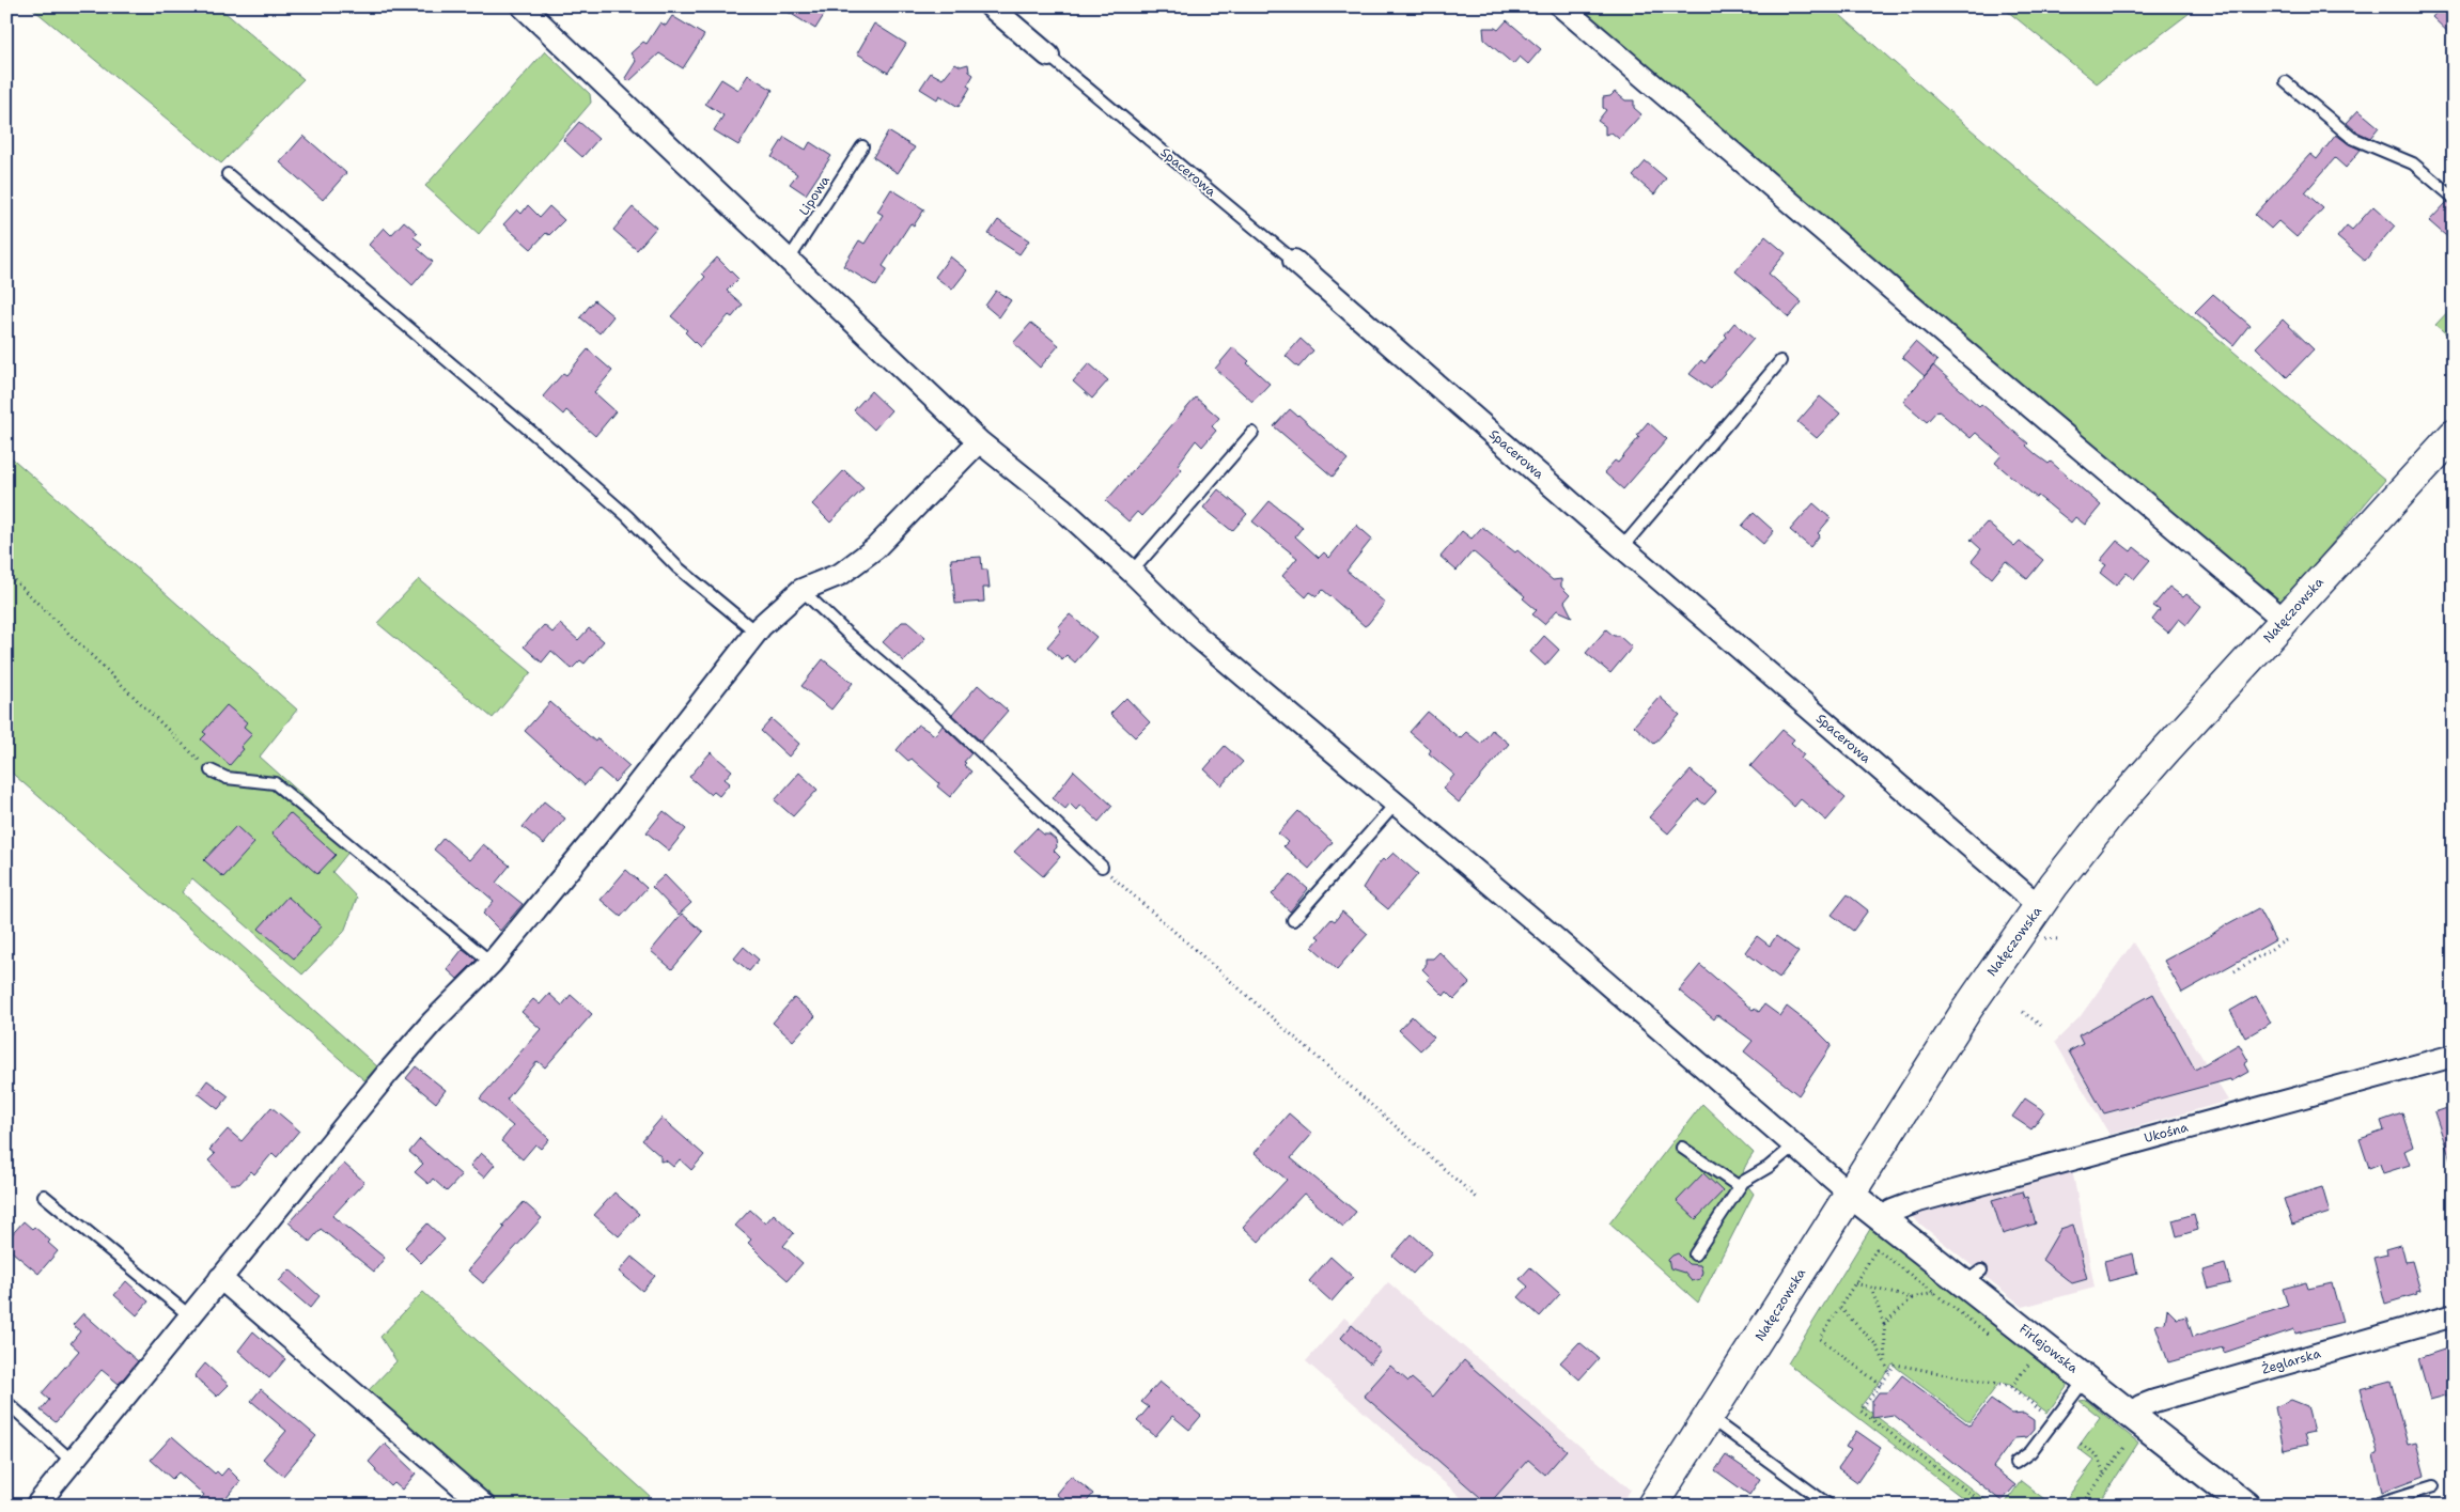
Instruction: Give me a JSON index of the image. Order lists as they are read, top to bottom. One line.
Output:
{"streets":{"main road":["Nałęczowska"],"street":["Spacerowa","Ukośna","Firlejowska","Żeglarska"],"lane":["Lipowa"]},"crossings":[["Spacerowa","Nałęczowska"],["Nałęczowska","Firlejowska"],["Ukośna","Firlejowska"],["Firlejowska","Żeglarska"]]}
